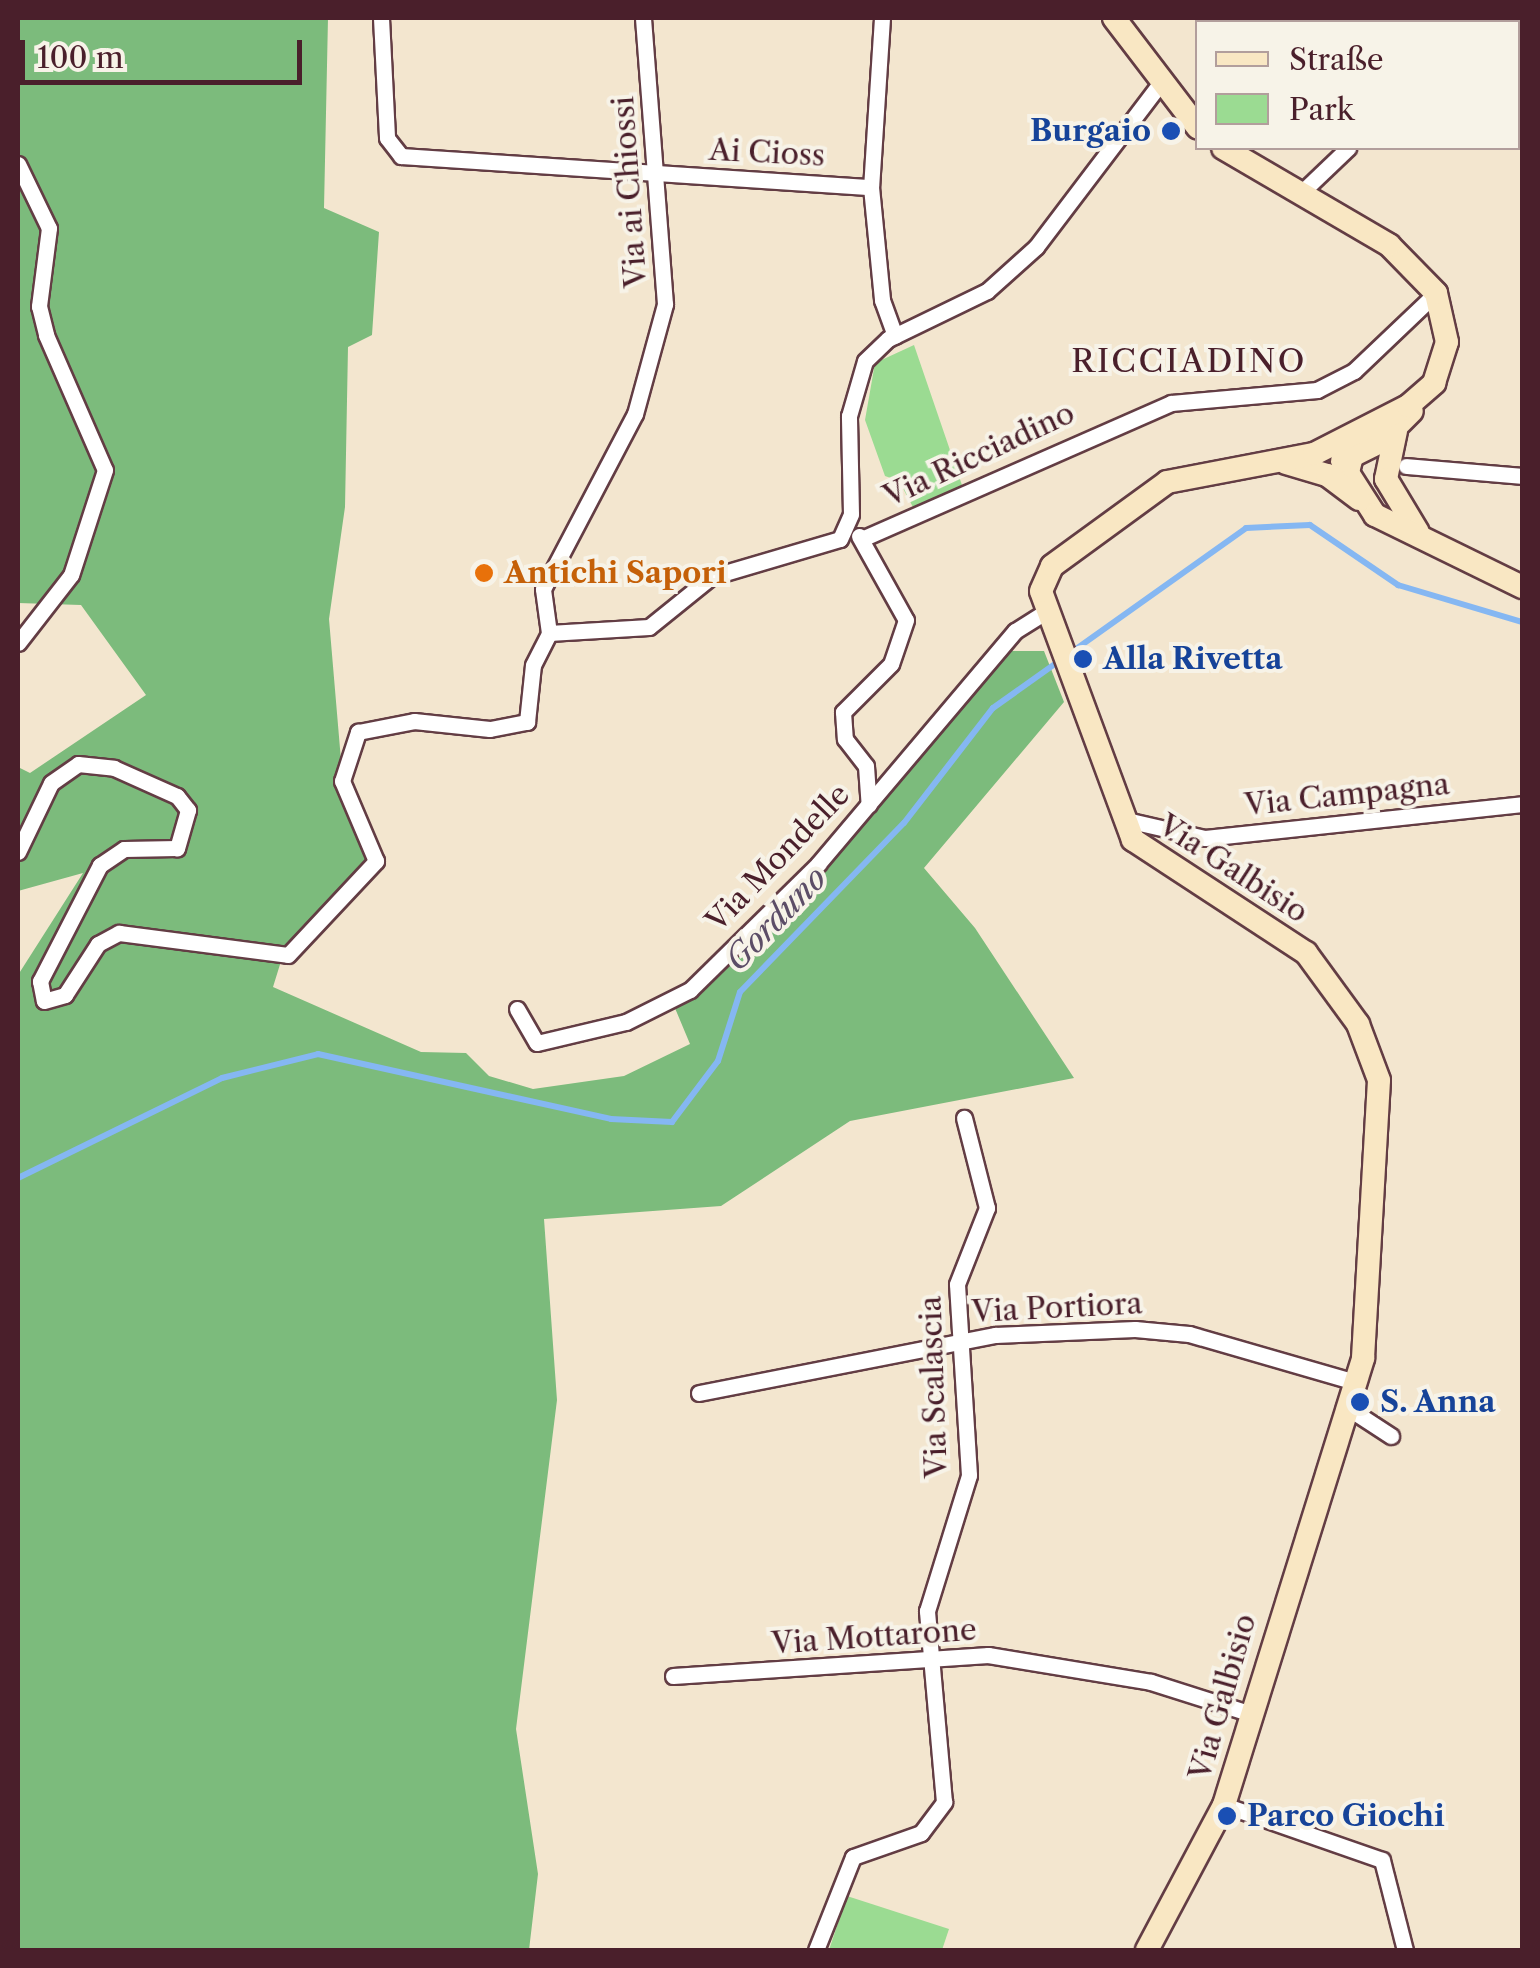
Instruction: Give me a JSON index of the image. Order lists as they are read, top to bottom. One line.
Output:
{"streets":{"street":["Ai Cioss","Via ai Chiossi","Via Ricciadino","Via Campagna","Via Mondelle","Via Galbisio","Via Portiora","Via Scalascia","Via Mottarone"]},"crossings":[["Ai Cioss","Via ai Chiossi"],["Via Campagna","Via Galbisio"],["Via Mondelle","Via Galbisio"],["Via Galbisio","Via Portiora"],["Via Galbisio","Via Mottarone"],["Via Portiora","Via Scalascia"],["Via Scalascia","Via Mottarone"]],"districts":["RICCIADINO"],"water":["Gorduno"],"places":["Burgaio","Antichi Sapori","Alla Rivetta","S. Anna","Parco Giochi"],"legend":["Straße","Park"],"scale_bar":"100 m"}
